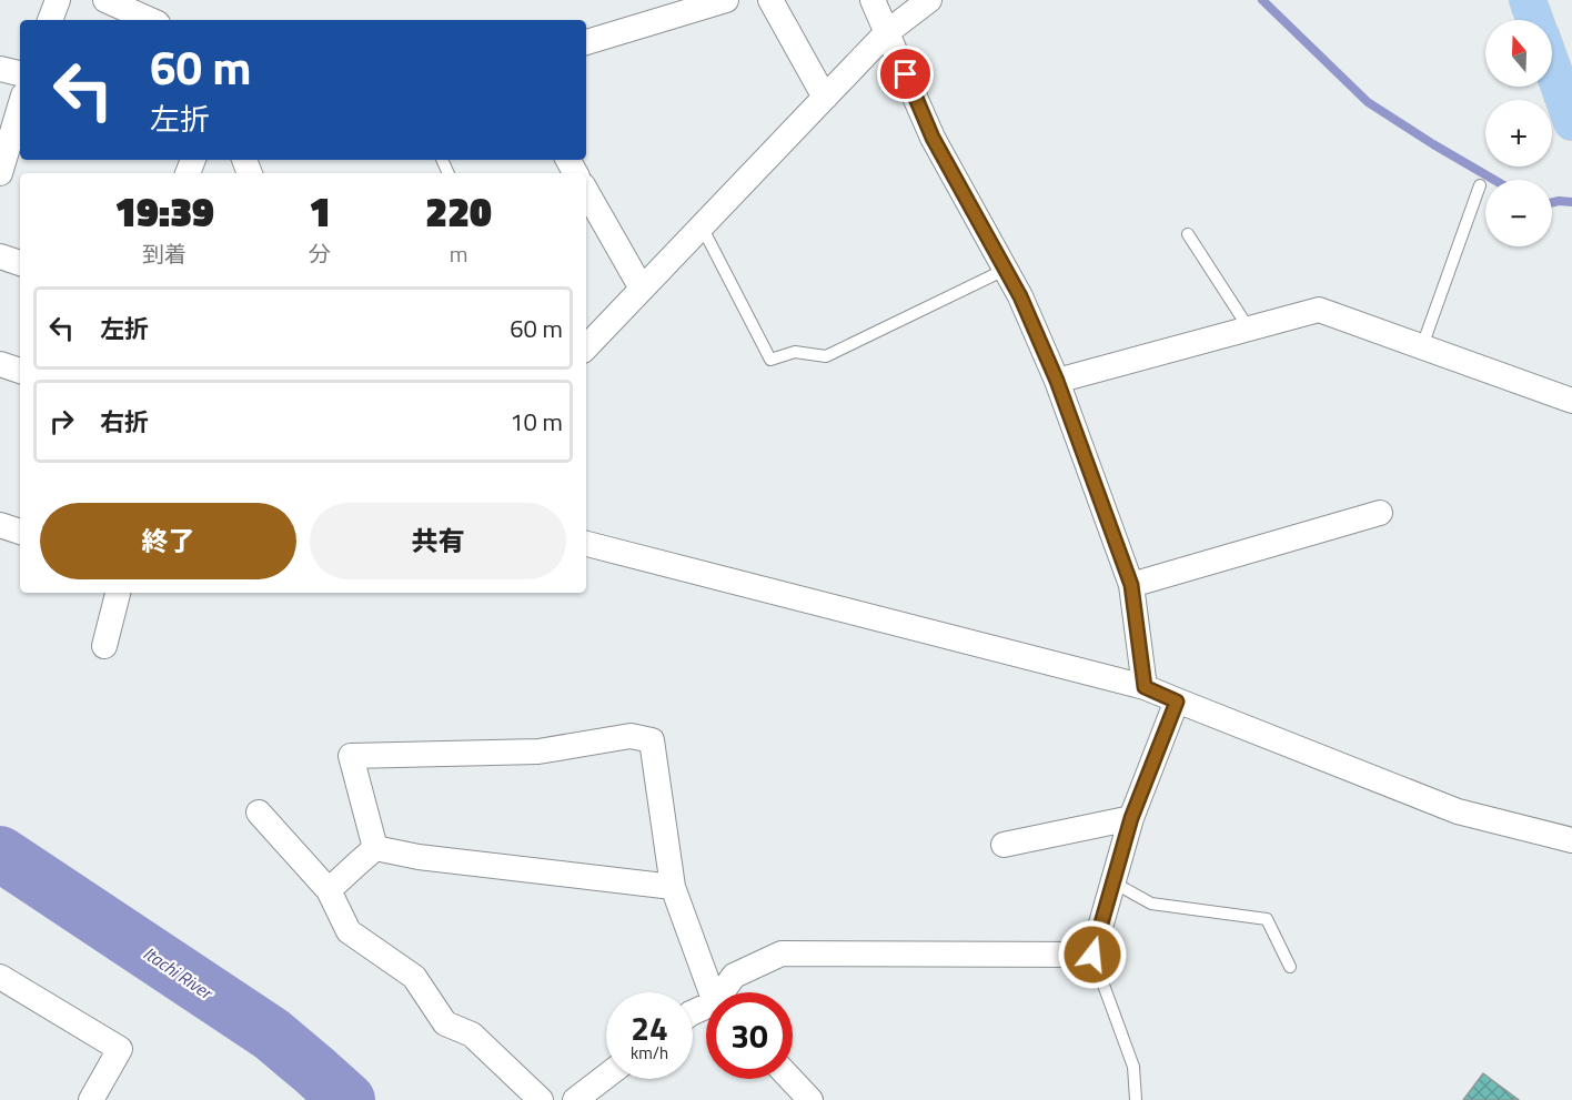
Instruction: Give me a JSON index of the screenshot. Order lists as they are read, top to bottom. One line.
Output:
{"water":["Itachi River"],"north":"top","page":{"map_buttons":["+","−"],"turn":["60 m","左折"],"eta":["19:39","到着","1","分","220","m"],"list":[{"name":"左折","value":"60 m"},{"name":"右折","value":"10 m"}],"buttons":["終了","共有"],"speed":"24 km/h","limit":"30"}}
